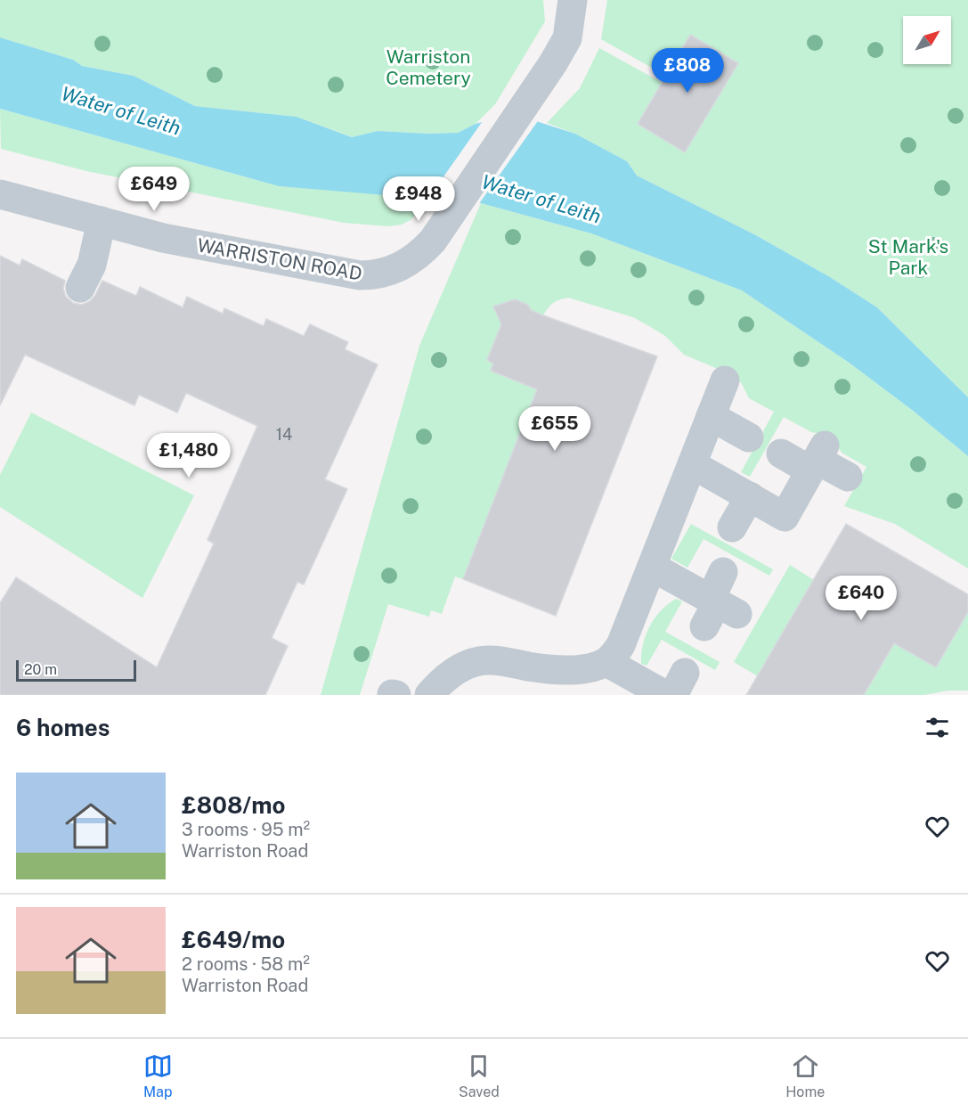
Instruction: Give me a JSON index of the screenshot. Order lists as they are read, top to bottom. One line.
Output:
{"streets":{"street":["WARRISTON ROAD"]},"water":["Water of Leith"],"parks":["Warriston Cemetery","St Mark's Park"],"house_numbers":["14"],"scale_bar":"20 m","north":"top right","page":{"price":["£808","£649","£948","£655","£1,480","£640"],"scale":"20 m","heading":"6 homes","list":[{"name":"£808/mo","note":"3 rooms · 95 m² · Warriston Road"},{"name":"£649/mo","note":"2 rooms · 58 m² · Warriston Road"}],"tabs":["Map","Saved","Home"]}}
